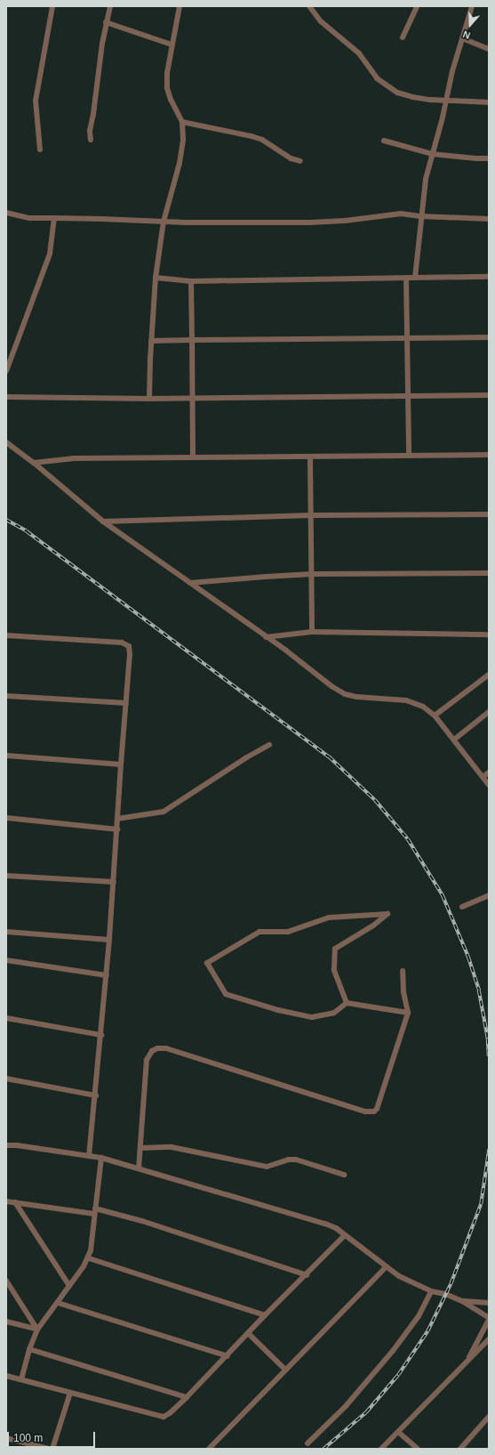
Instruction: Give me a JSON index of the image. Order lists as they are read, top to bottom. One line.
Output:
{"scale_bar":"100 m","north":"bottom"}
